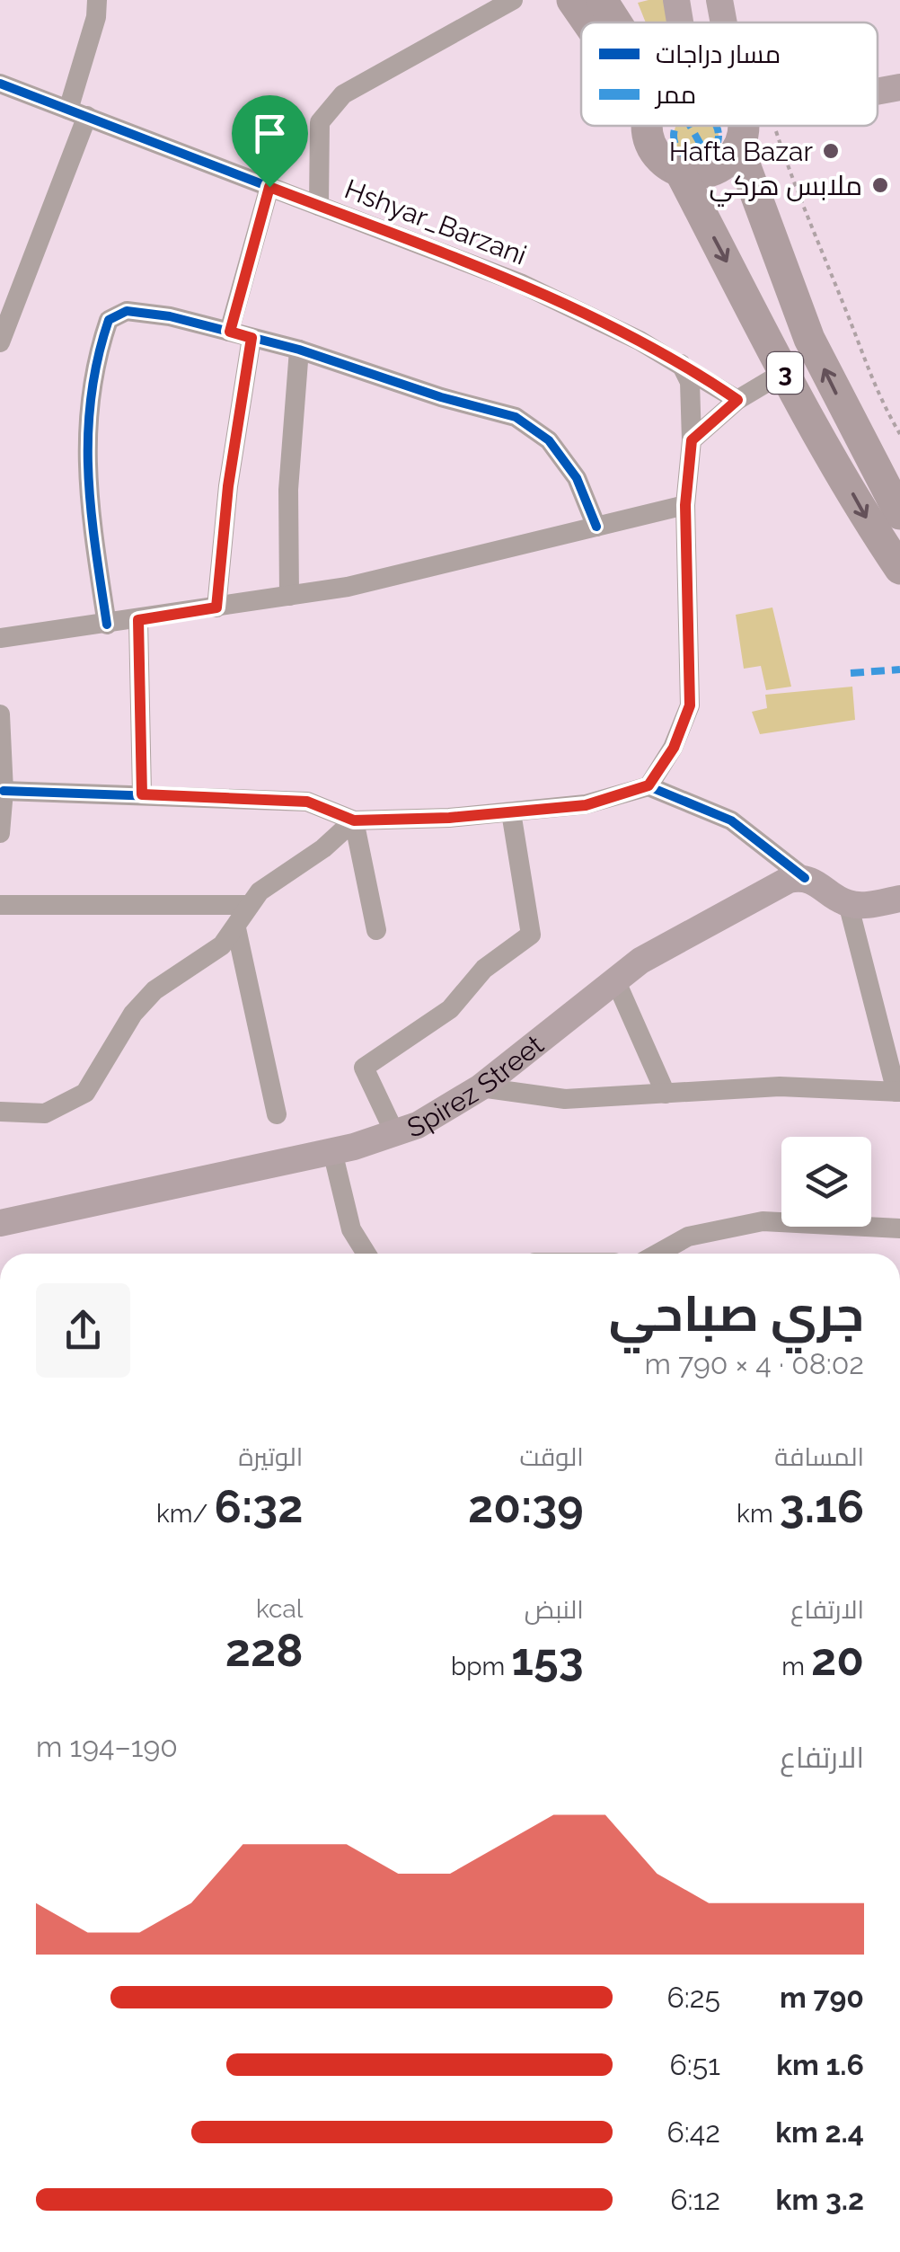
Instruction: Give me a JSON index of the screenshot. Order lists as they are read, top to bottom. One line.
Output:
{"streets":{"highway":["3"],"main road":["Spirez Street"],"street":["Hshyar_Barzani"]},"places":["Hafta Bazar","ملابس هركي"],"legend":["مسار دراجات","ممر"],"page":{"heading":["جري صباحي","08:02 · 4 × 790 m"],"stats":[["المسافة","3.16 km"],["الوقت","20:39"],["الوتيرة","6:32 /km"],["الارتفاع","20 m"],["النبض","153 bpm"],["kcal","228"]],"chart":["الارتفاع","190–194 m"],"list":[{"name":"790 m","note":"6:25"},{"name":"1.6 km","note":"6:51"},{"name":"2.4 km","note":"6:42"},{"name":"3.2 km","note":"6:12"}]}}
